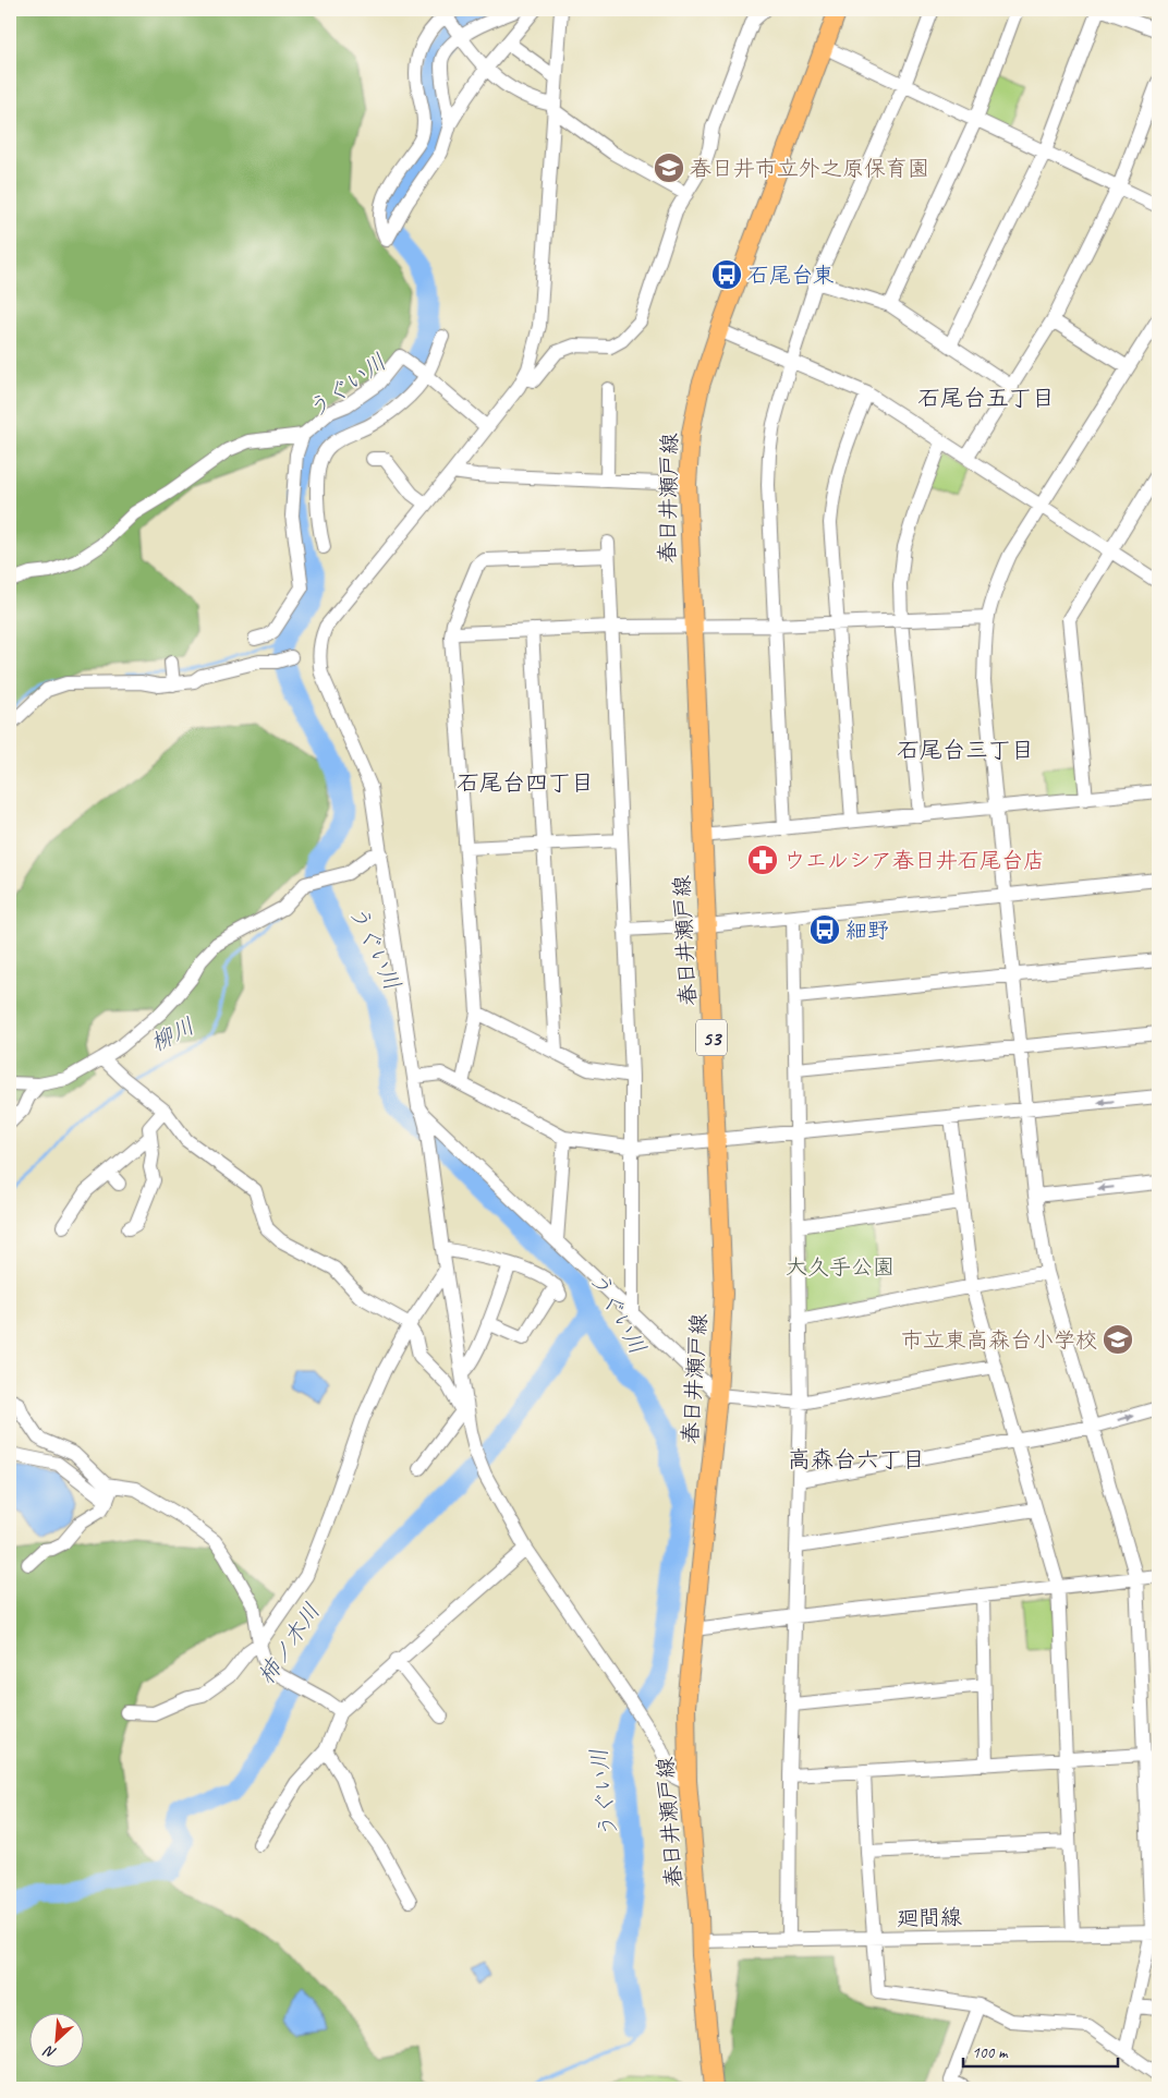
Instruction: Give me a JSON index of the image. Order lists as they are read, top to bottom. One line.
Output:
{"streets":{"main road":["春日井瀬戸線","53"],"street":["廻間線"]},"crossings":[["春日井瀬戸線","廻間線"]],"districts":["石尾台五丁目","石尾台三丁目","石尾台四丁目","高森台六丁目"],"water":["うぐい川","柳川","柿ノ木川"],"parks":["大久手公園"],"places":{"school or university":["春日井市立外之原保育園","市立東高森台小学校"],"bus stop":["石尾台東","細野"],"pharmacy":["ウエルシア春日井石尾台店"]},"scale_bar":"100 m","north":"bottom left"}
